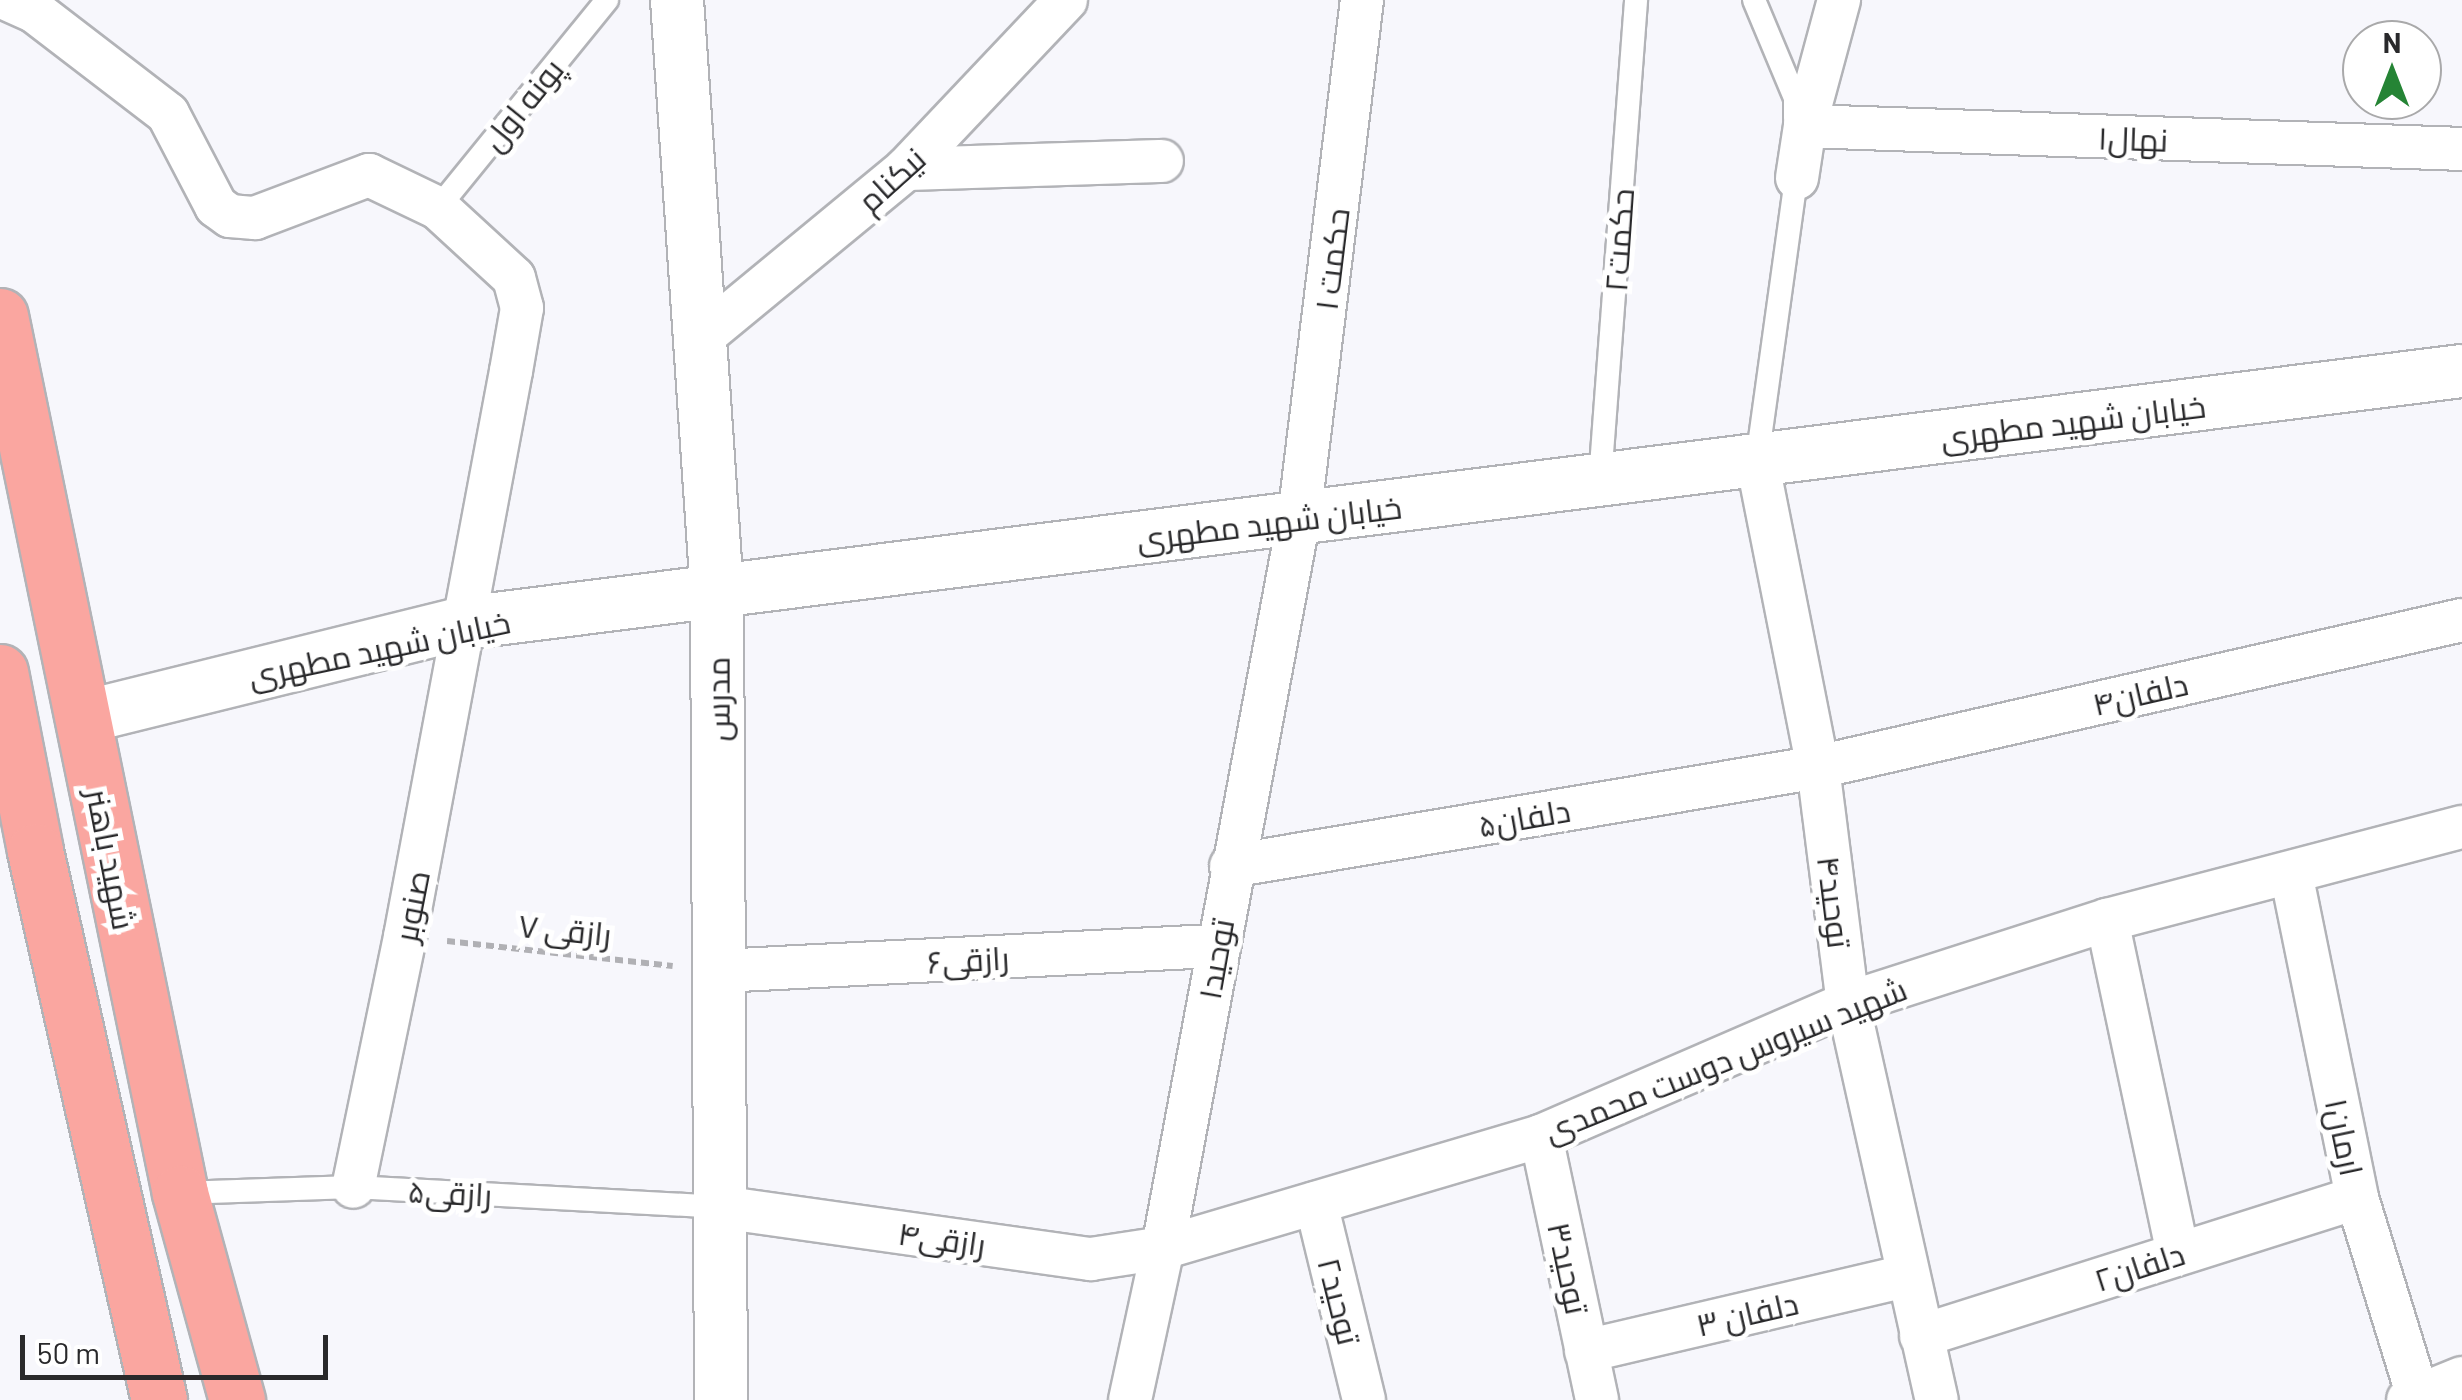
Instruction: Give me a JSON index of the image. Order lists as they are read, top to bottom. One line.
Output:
{"streets":{"main road":["شهید باهنر"],"street":["نهال۱","نیکنام","حکمت ۱","خیابان شهید مطهری","دلفان۴","مدرس","دلفان۵","توحید۴","صنوبر","رازقی۶","توحید۱","شهید سیروس دوست محمدی","ارمان۱","رازقی۴","دلفان۲","توحید۳","توحید۲","دلفان ۳"],"lane":["پونه اول","حکمت۲","رازقی۵"],"path":["رازقی ۷"]},"crossings":[["پونه اول","صنوبر"],["نیکنام","مدرس"],["حکمت۲","خیابان شهید مطهری"],["حکمت ۱","خیابان شهید مطهری"],["حکمت ۱","توحید۱"],["خیابان شهید مطهری","مدرس"],["خیابان شهید مطهری","شهید باهنر"],["خیابان شهید مطهری","توحید۴"],["خیابان شهید مطهری","صنوبر"],["خیابان شهید مطهری","توحید۱"],["دلفان۴","دلفان۵"],["دلفان۴","توحید۴"],["مدرس","رازقی ۷"],["مدرس","رازقی۶"],["مدرس","رازقی۵"],["مدرس","رازقی۴"],["دلفان۵","توحید۴"],["دلفان۵","توحید۱"],["شهید باهنر","رازقی۵"],["توحید۴","شهید سیروس دوست محمدی"],["توحید۴","دلفان۲"],["توحید۴","دلفان ۳"],["صنوبر","رازقی ۷"],["صنوبر","رازقی۵"],["رازقی ۷","رازقی۶"],["رازقی۶","توحید۱"],["توحید۱","شهید سیروس دوست محمدی"],["توحید۱","رازقی۴"],["شهید سیروس دوست محمدی","ارمان۱"],["شهید سیروس دوست محمدی","رازقی۴"],["شهید سیروس دوست محمدی","توحید۳"],["شهید سیروس دوست محمدی","توحید۲"],["ارمان۱","دلفان۲"],["رازقی۵","رازقی۴"],["توحید۳","دلفان ۳"]],"scale_bar":"50 m","north":"top"}
